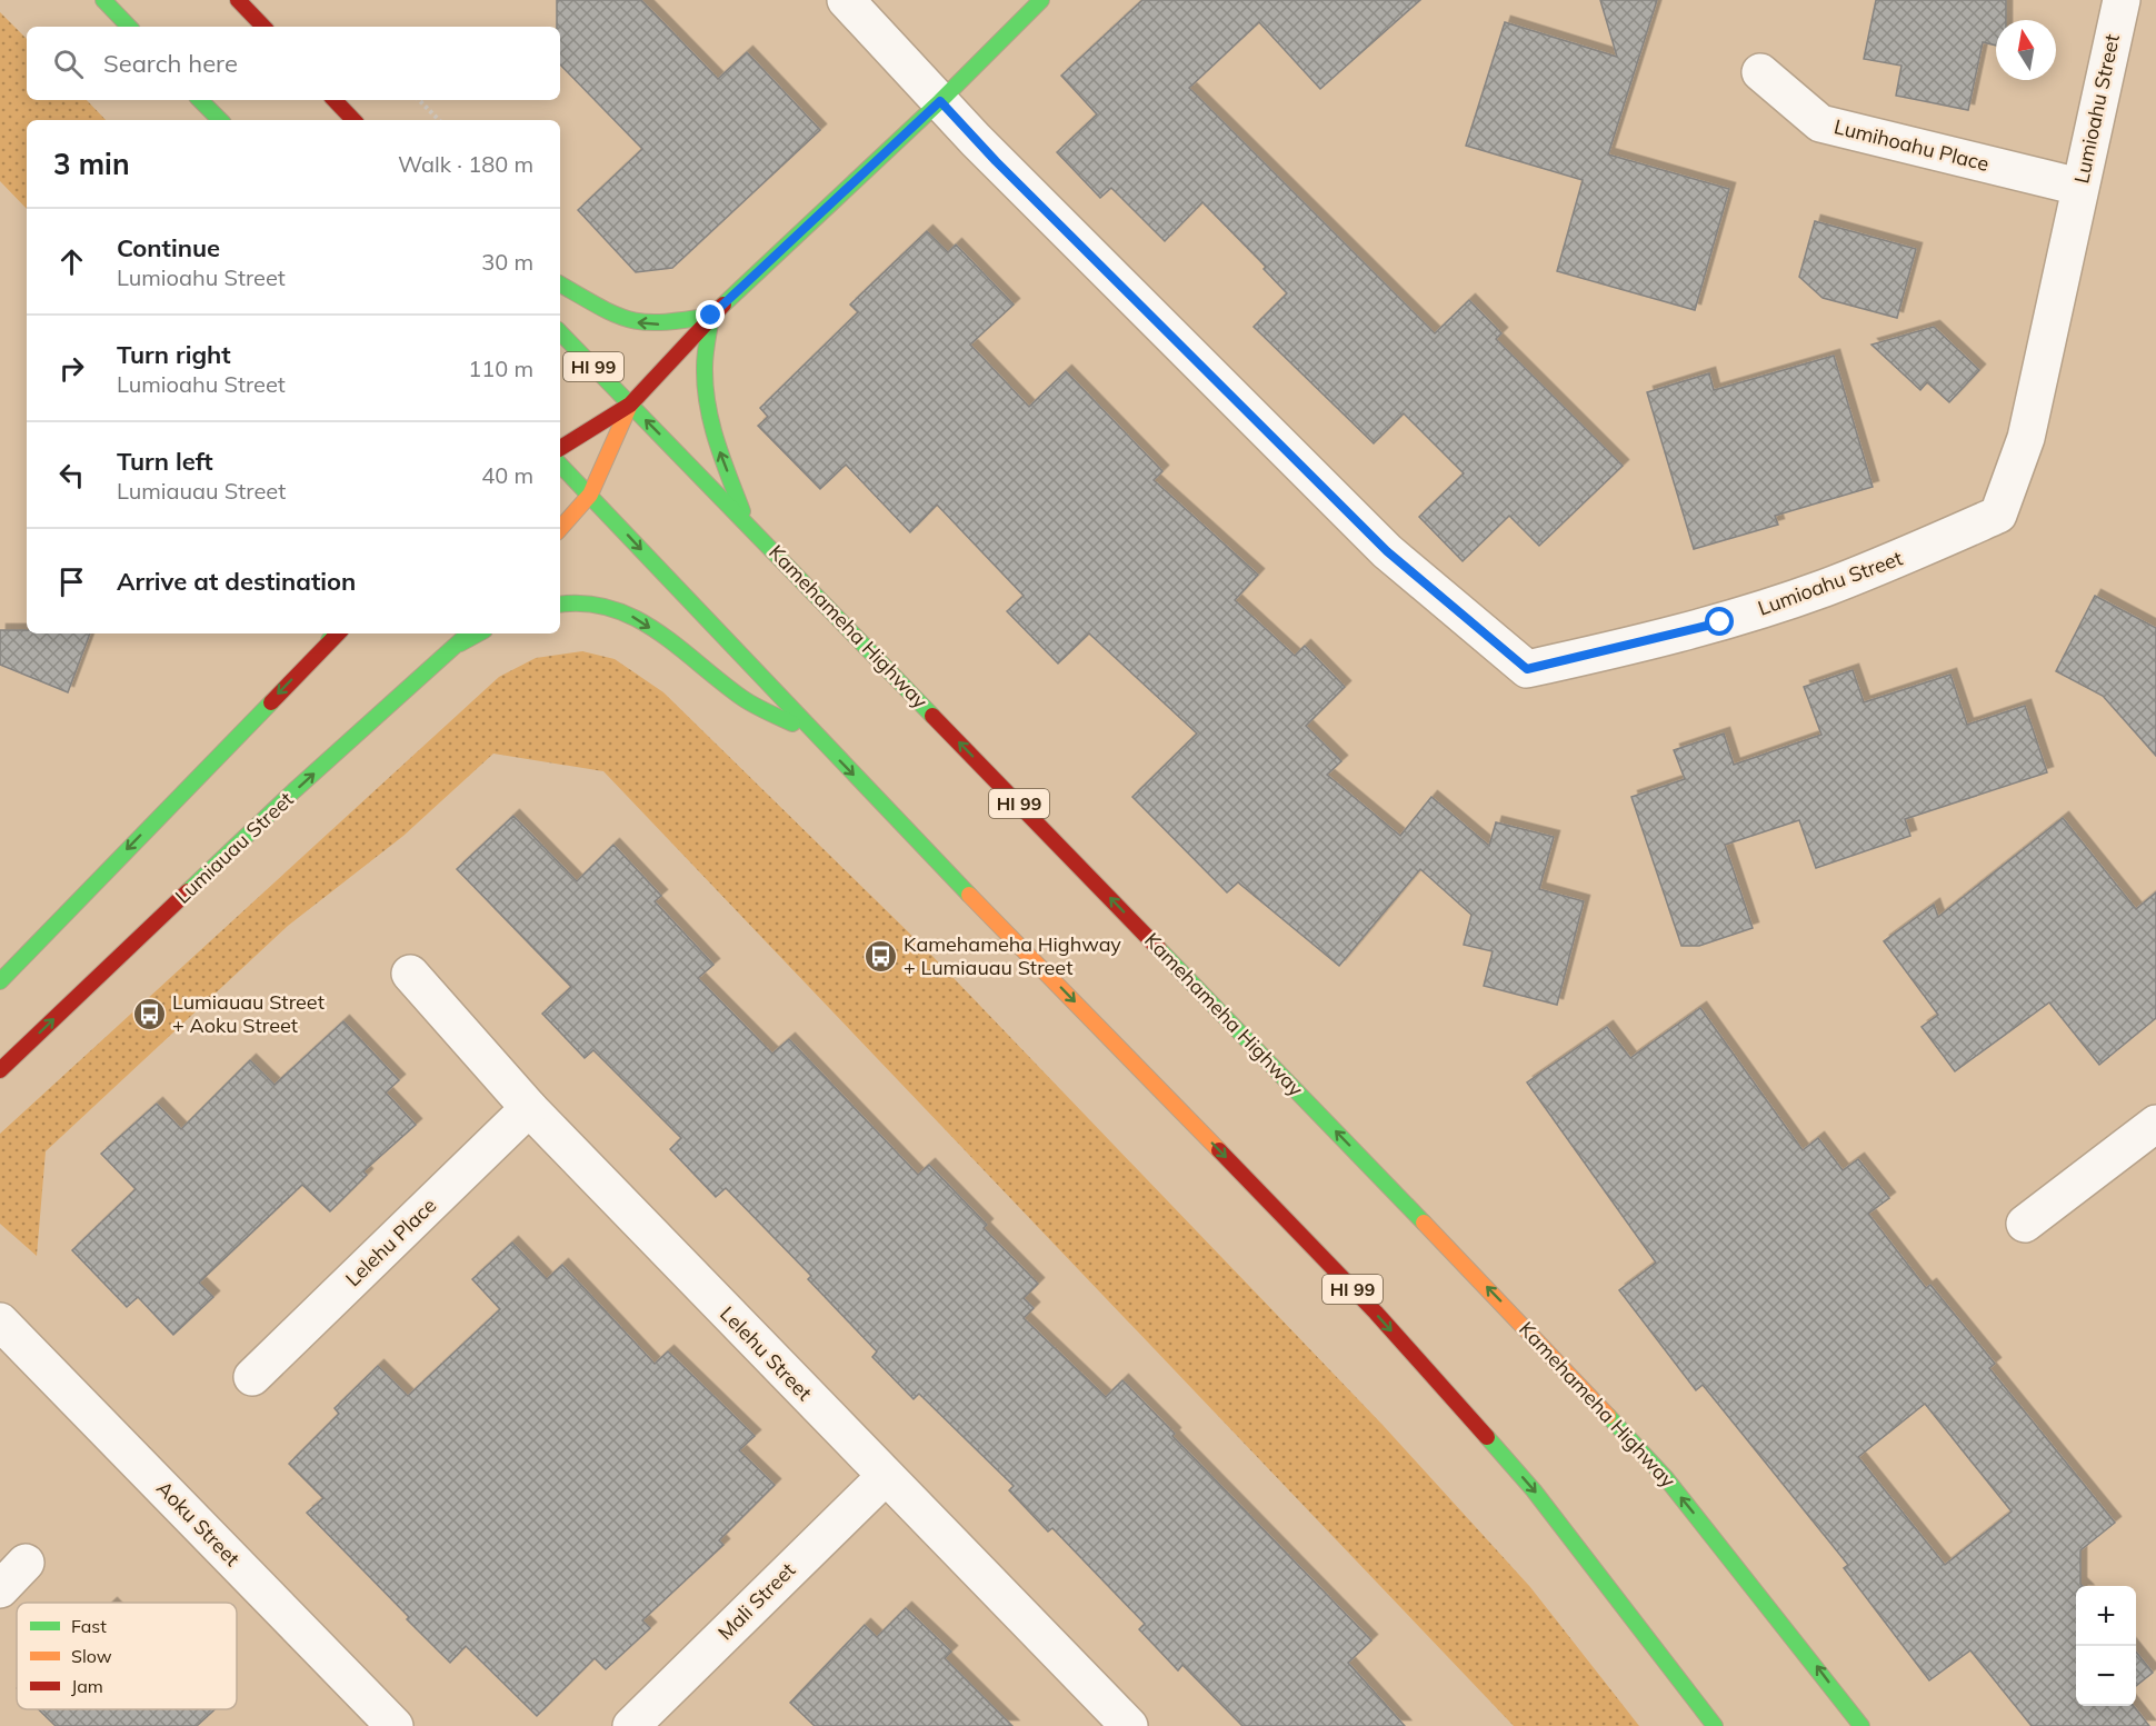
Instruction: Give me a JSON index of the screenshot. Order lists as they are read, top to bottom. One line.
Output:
{"streets":{"main road":["HI 99","Kamehameha Highway","Lumiauau Street"],"street":["Lumioahu Street","Lumihoahu Place","Lelehu Place","Lelehu Street","Aoku Street","Mali Street"]},"crossings":[["Lumioahu Street","Lumihoahu Place"],["Lelehu Place","Lelehu Street"],["Lelehu Street","Mali Street"]],"places":{"bus stop":["Kamehameha Highway + Lumiauau Street","Lumiauau Street + Aoku Street"]},"legend":["Fast","Slow","Jam"],"north":"top","page":{"search":"Search here","heading":["3 min","Walk · 180 m"],"list":[["Continue","Lumioahu Street","30 m"],["Turn right","Lumioahu Street","110 m"],["Turn left","Lumiauau Street","40 m"],"Arrive at destination"],"map_buttons":["+","−"]}}
